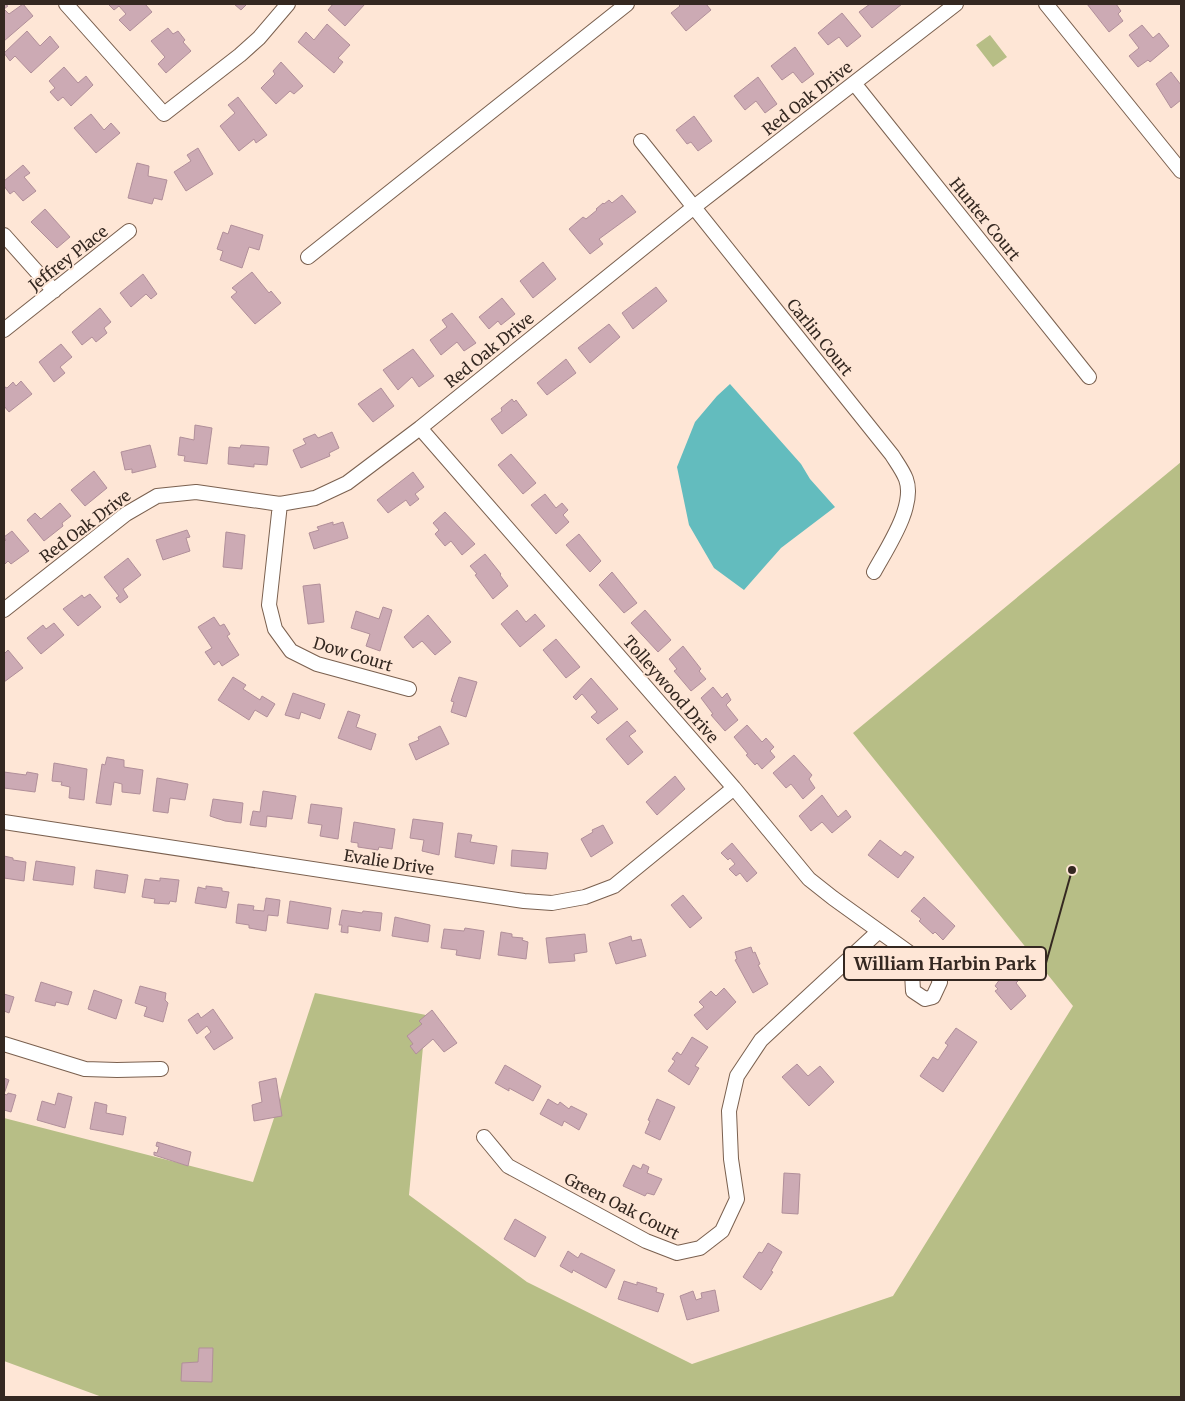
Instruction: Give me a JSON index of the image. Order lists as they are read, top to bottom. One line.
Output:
{"streets":{"street":["Red Oak Drive","Hunter Court","Jeffrey Place","Carlin Court","Dow Court","Tolleywood Drive","Evalie Drive","Green Oak Court"]},"crossings":[["Red Oak Drive","Hunter Court"],["Red Oak Drive","Carlin Court"],["Red Oak Drive","Dow Court"],["Red Oak Drive","Tolleywood Drive"],["Tolleywood Drive","Evalie Drive"],["Tolleywood Drive","Green Oak Court"]],"places":["William Harbin Park"]}
